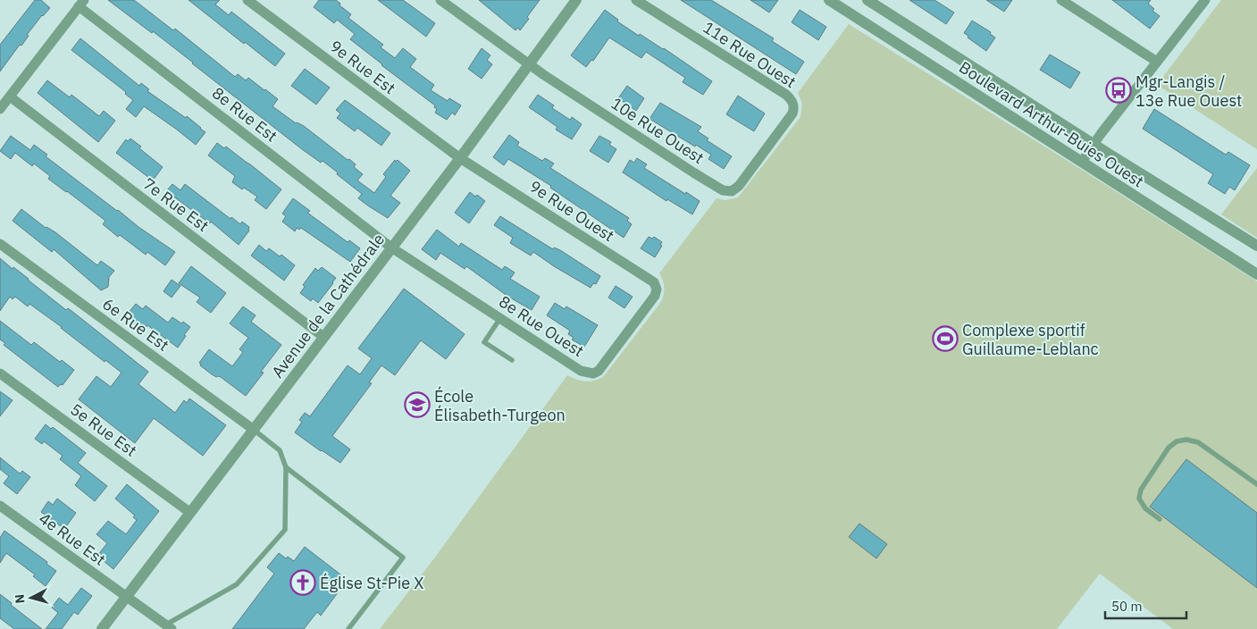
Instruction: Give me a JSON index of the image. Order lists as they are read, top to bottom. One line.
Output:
{"streets":{"street":["11e Rue Ouest","9e Rue Est","8e Rue Est","Boulevard Arthur-Buies Ouest","10e Rue Ouest","7e Rue Est","9e Rue Ouest","Avenue de la Cathédrale","6e Rue Est","8e Rue Ouest","5e Rue Est","4e Rue Est"]},"crossings":[["11e Rue Ouest","10e Rue Ouest"],["9e Rue Est","9e Rue Ouest"],["9e Rue Est","Avenue de la Cathédrale"],["8e Rue Est","Avenue de la Cathédrale"],["8e Rue Est","8e Rue Ouest"],["10e Rue Ouest","Avenue de la Cathédrale"],["7e Rue Est","Avenue de la Cathédrale"],["9e Rue Ouest","Avenue de la Cathédrale"],["9e Rue Ouest","8e Rue Ouest"],["Avenue de la Cathédrale","6e Rue Est"],["Avenue de la Cathédrale","8e Rue Ouest"],["Avenue de la Cathédrale","5e Rue Est"],["Avenue de la Cathédrale","4e Rue Est"]],"places":{"bus stop":["Mgr-Langis / 13e Rue Ouest"],"sports":["Complexe sportif Guillaume-Leblanc"],"school or university":["École Élisabeth-Turgeon"],"church":["Église St-Pie X"]},"scale_bar":"50 m","north":"left"}
